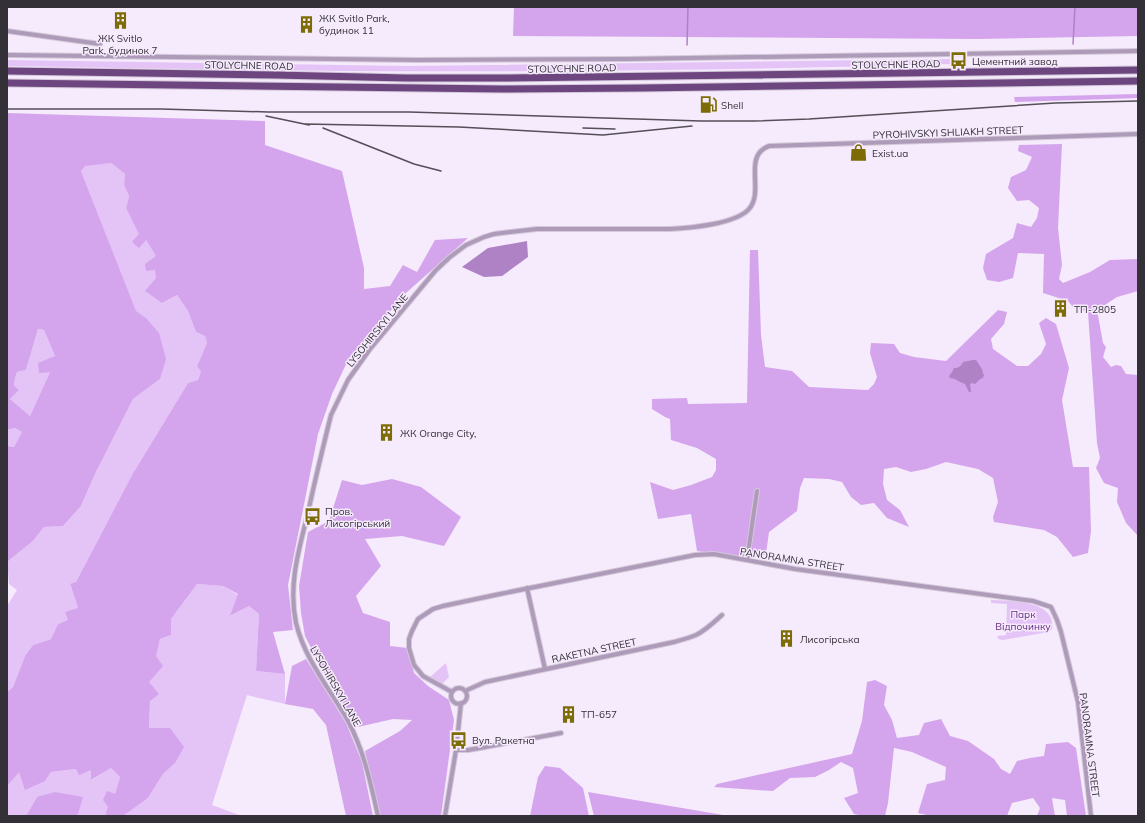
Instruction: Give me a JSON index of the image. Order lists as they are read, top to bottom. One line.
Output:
{"streets":{"highway":["STOLYCHNE ROAD"],"street":["PYROHIVSKYI SHLIAKH STREET","LYSOHIRSKYI LANE","PANORAMNA STREET","RAKETNA STREET"]},"crossings":[["PYROHIVSKYI SHLIAKH STREET","LYSOHIRSKYI LANE"],["PANORAMNA STREET","RAKETNA STREET"]],"parks":["Парк Відпочинку"],"places":{"building":["ЖК Svitlo Park, будинок 7","ЖК Svitlo Park, будинок 11","ТП-2805","ЖК Orange City,","Лисогірська","ТП-657"],"bus stop":["Цементний завод","Пров. Лисогірський","Вул. Ракетна"],"fuel station":["Shell"],"shop":["Exist.ua"]}}
